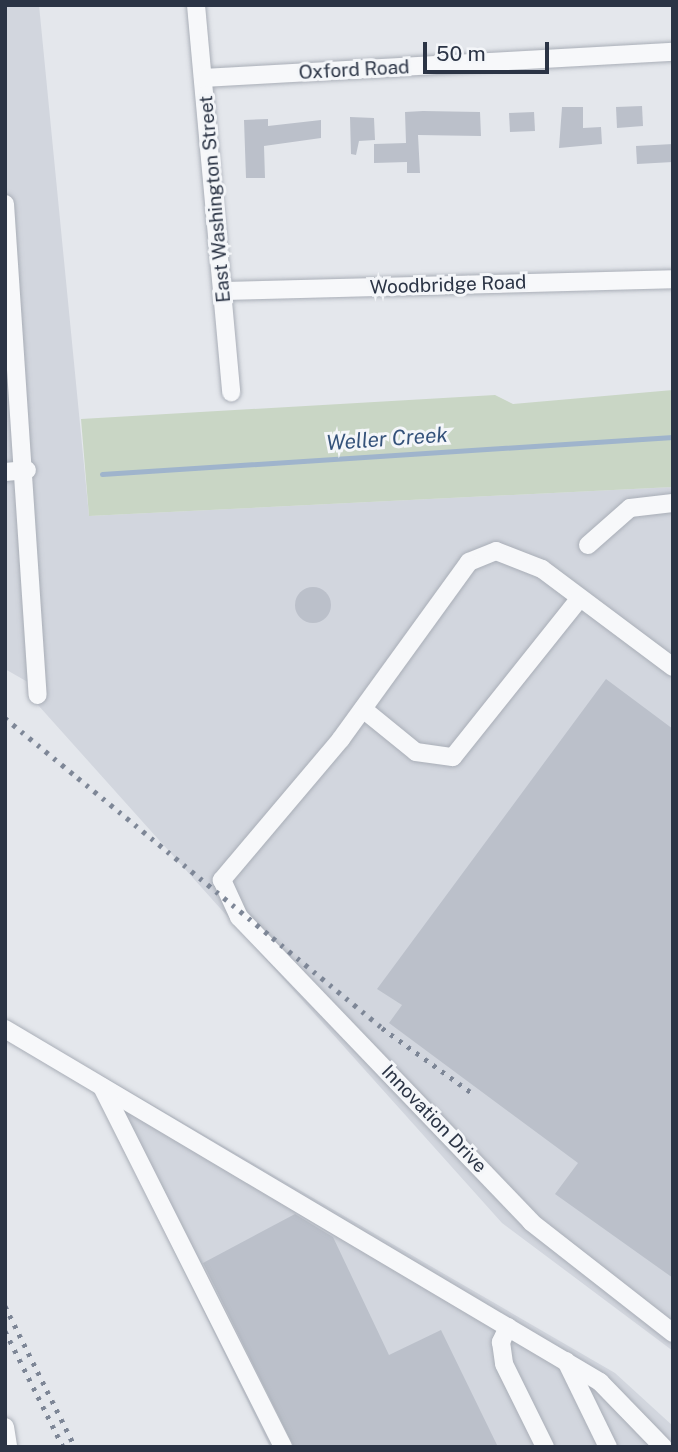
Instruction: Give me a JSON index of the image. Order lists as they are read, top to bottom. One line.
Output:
{"streets":{"street":["Oxford Road","East Washington Street","Woodbridge Road","Innovation Drive"]},"crossings":[["Oxford Road","East Washington Street"],["East Washington Street","Woodbridge Road"]],"water":["Weller Creek"],"scale_bar":"50 m"}
